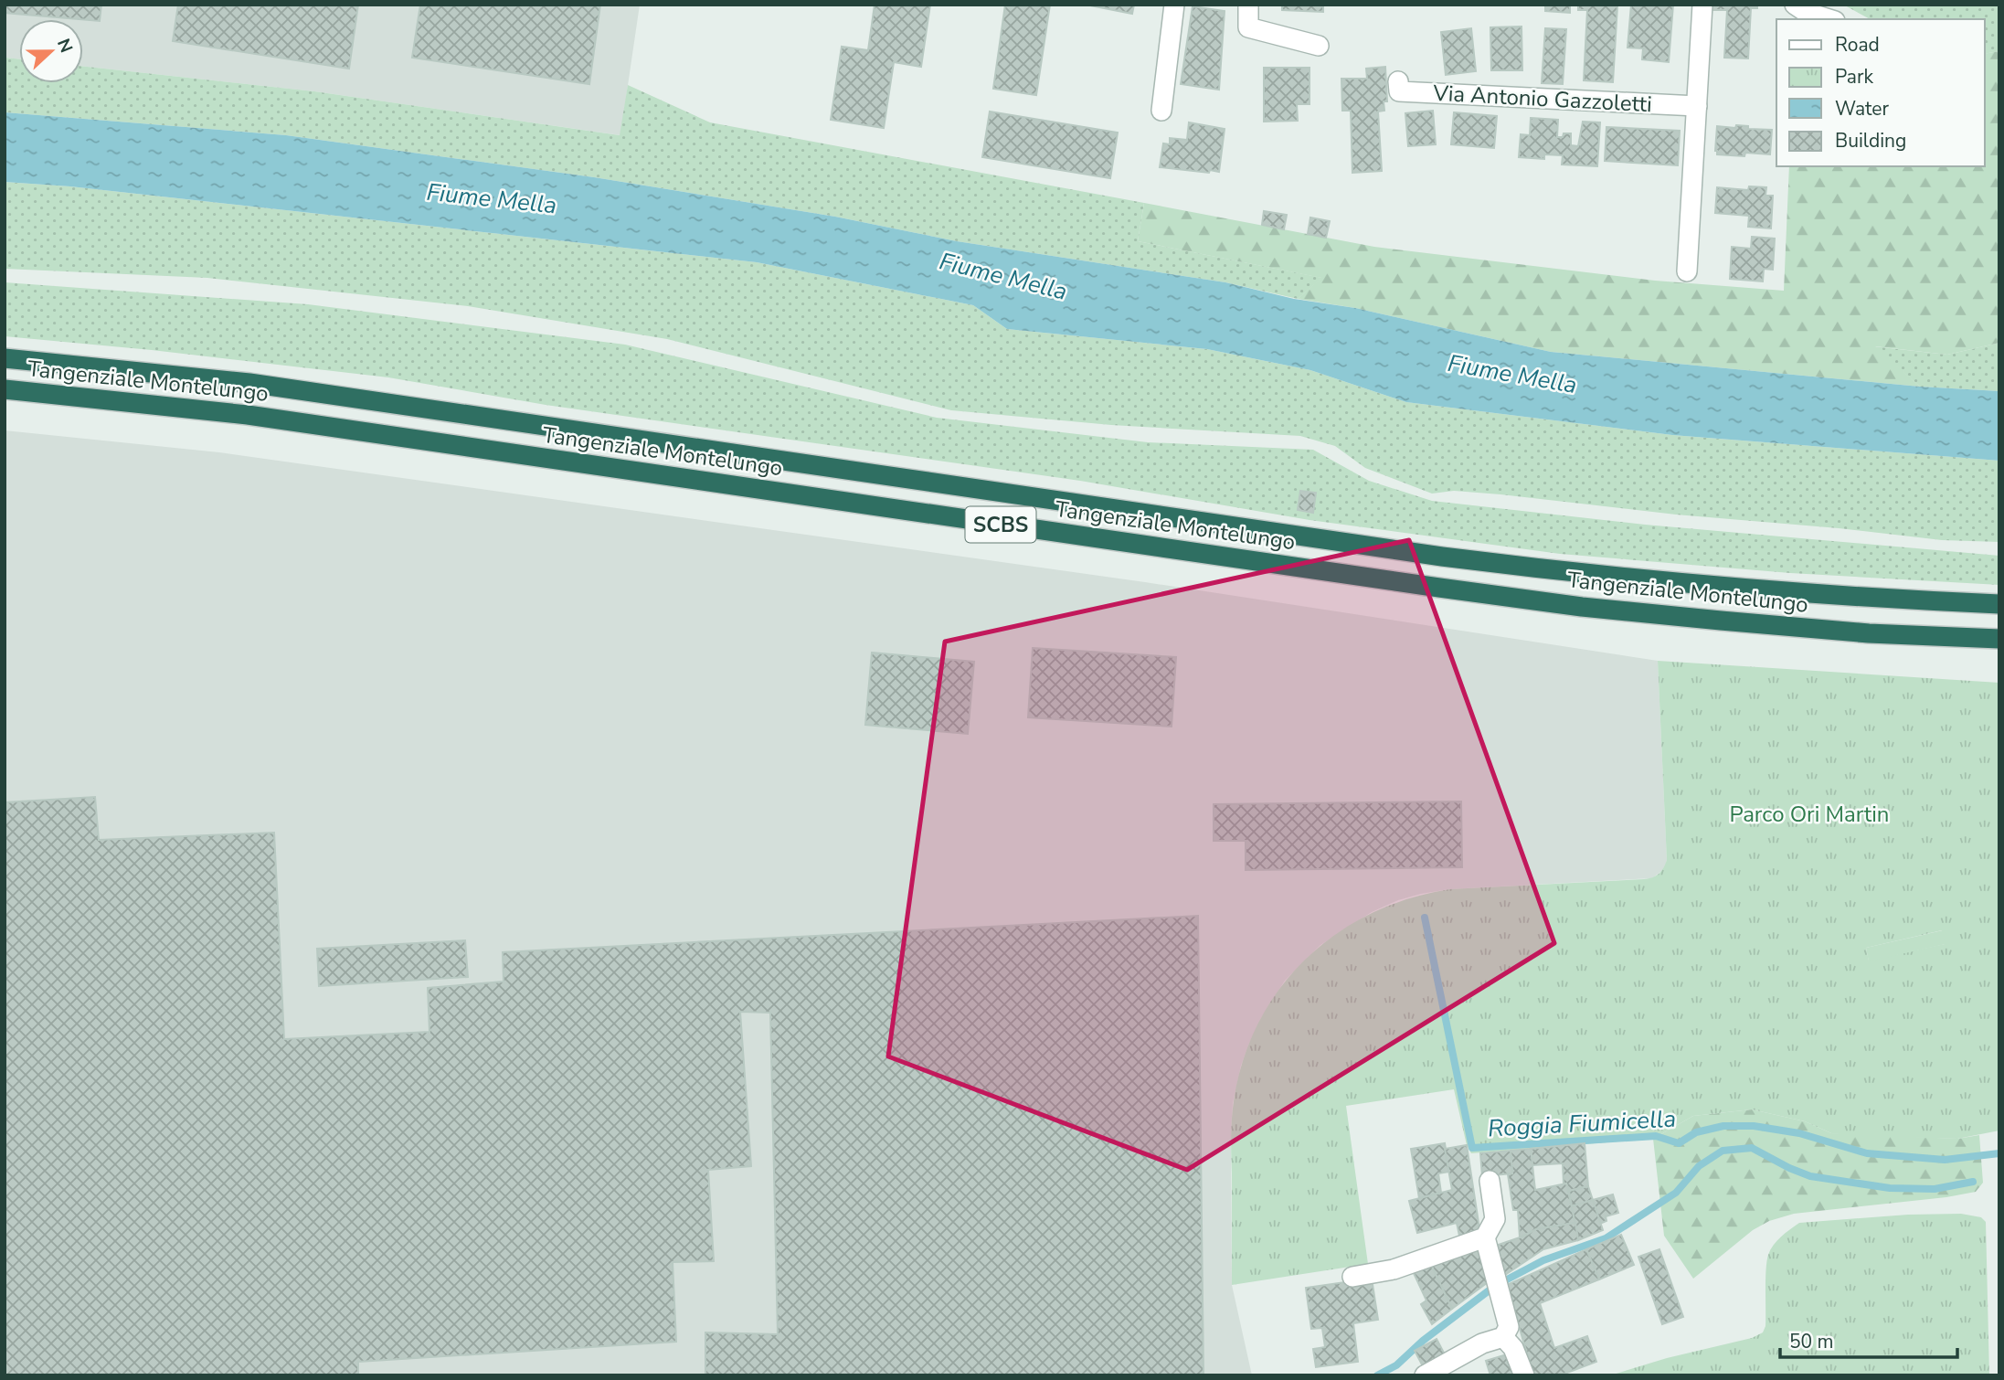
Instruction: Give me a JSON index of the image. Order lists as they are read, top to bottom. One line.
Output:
{"streets":{"highway":["Tangenziale Montelungo","SCBS"],"street":["Via Antonio Gazzoletti"]},"water":["Fiume Mella","Roggia Fiumicella"],"parks":["Parco Ori Martin"],"legend":["Road","Park","Water","Building"],"scale_bar":"50 m","north":"right"}
